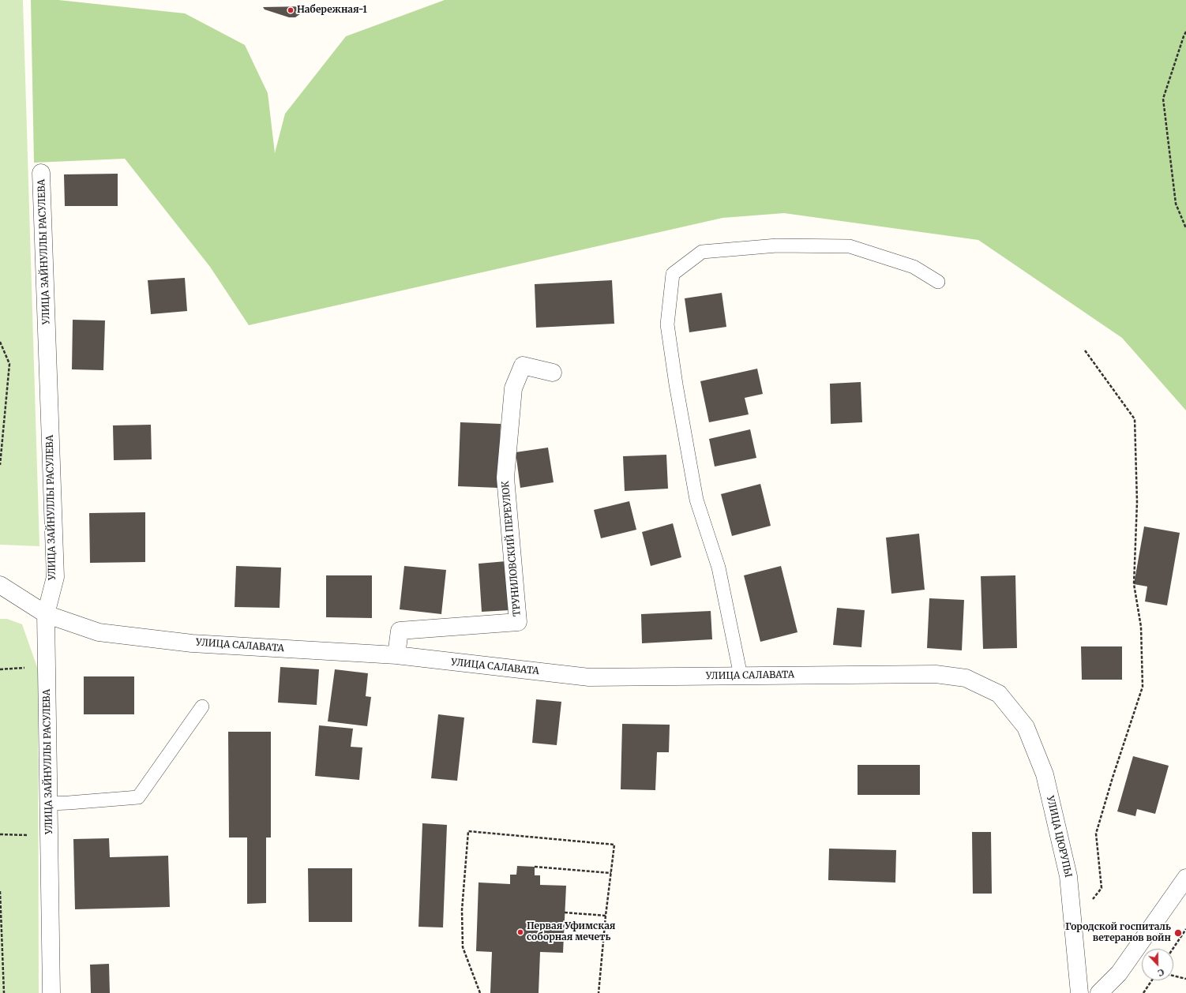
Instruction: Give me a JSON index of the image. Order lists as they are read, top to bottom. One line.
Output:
{"streets":{"street":["УЛИЦА ЗАЙНУЛЛЫ РАСУЛЕВА","ТРУНИЛОВСКИЙ ПЕРЕУЛОК","УЛИЦА САЛАВАТА","УЛИЦА ЦЮРУПЫ"]},"crossings":[["УЛИЦА ЗАЙНУЛЛЫ РАСУЛЕВА","УЛИЦА САЛАВАТА"],["ТРУНИЛОВСКИЙ ПЕРЕУЛОК","УЛИЦА САЛАВАТА"],["УЛИЦА САЛАВАТА","УЛИЦА ЦЮРУПЫ"]],"places":["Набережная-1","Первая Уфимская соборная мечеть","Городской госпиталь ветеранов войн"],"north":"bottom"}
